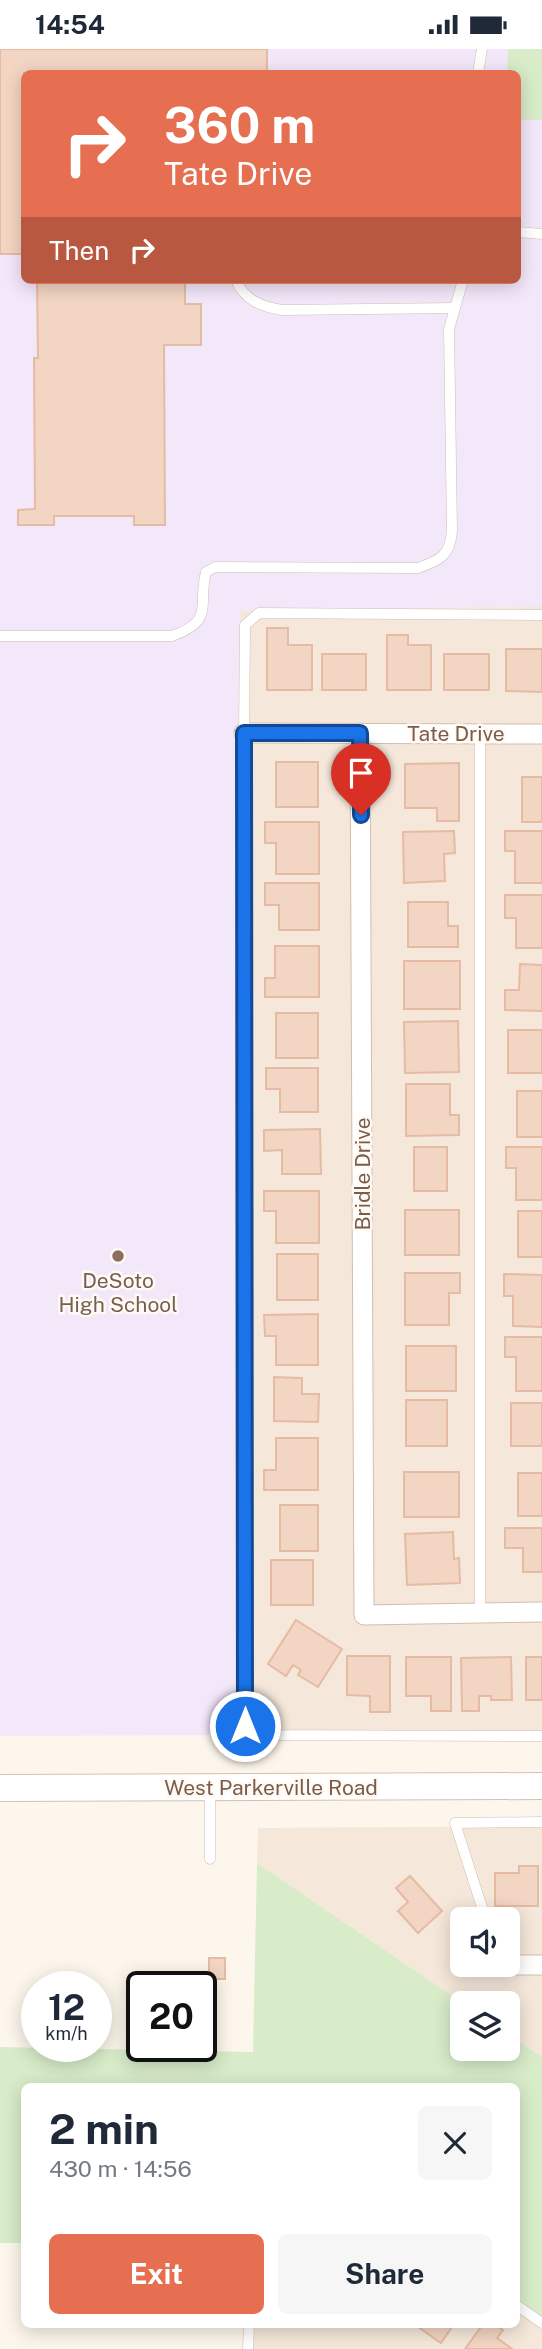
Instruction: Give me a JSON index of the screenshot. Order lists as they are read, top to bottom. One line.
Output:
{"streets":{"main road":["West Parkerville Road"],"street":["Tate Drive","Bridle Drive"]},"crossings":[["Tate Drive","Bridle Drive"]],"places":["DeSoto High School"],"page":{"status":"14:54","turn":["360 m","Tate Drive"],"then":"Then","speed":"12 km/h","limit":"20","heading":["2 min","430 m · 14:56"],"buttons":["Exit","Share"]}}
